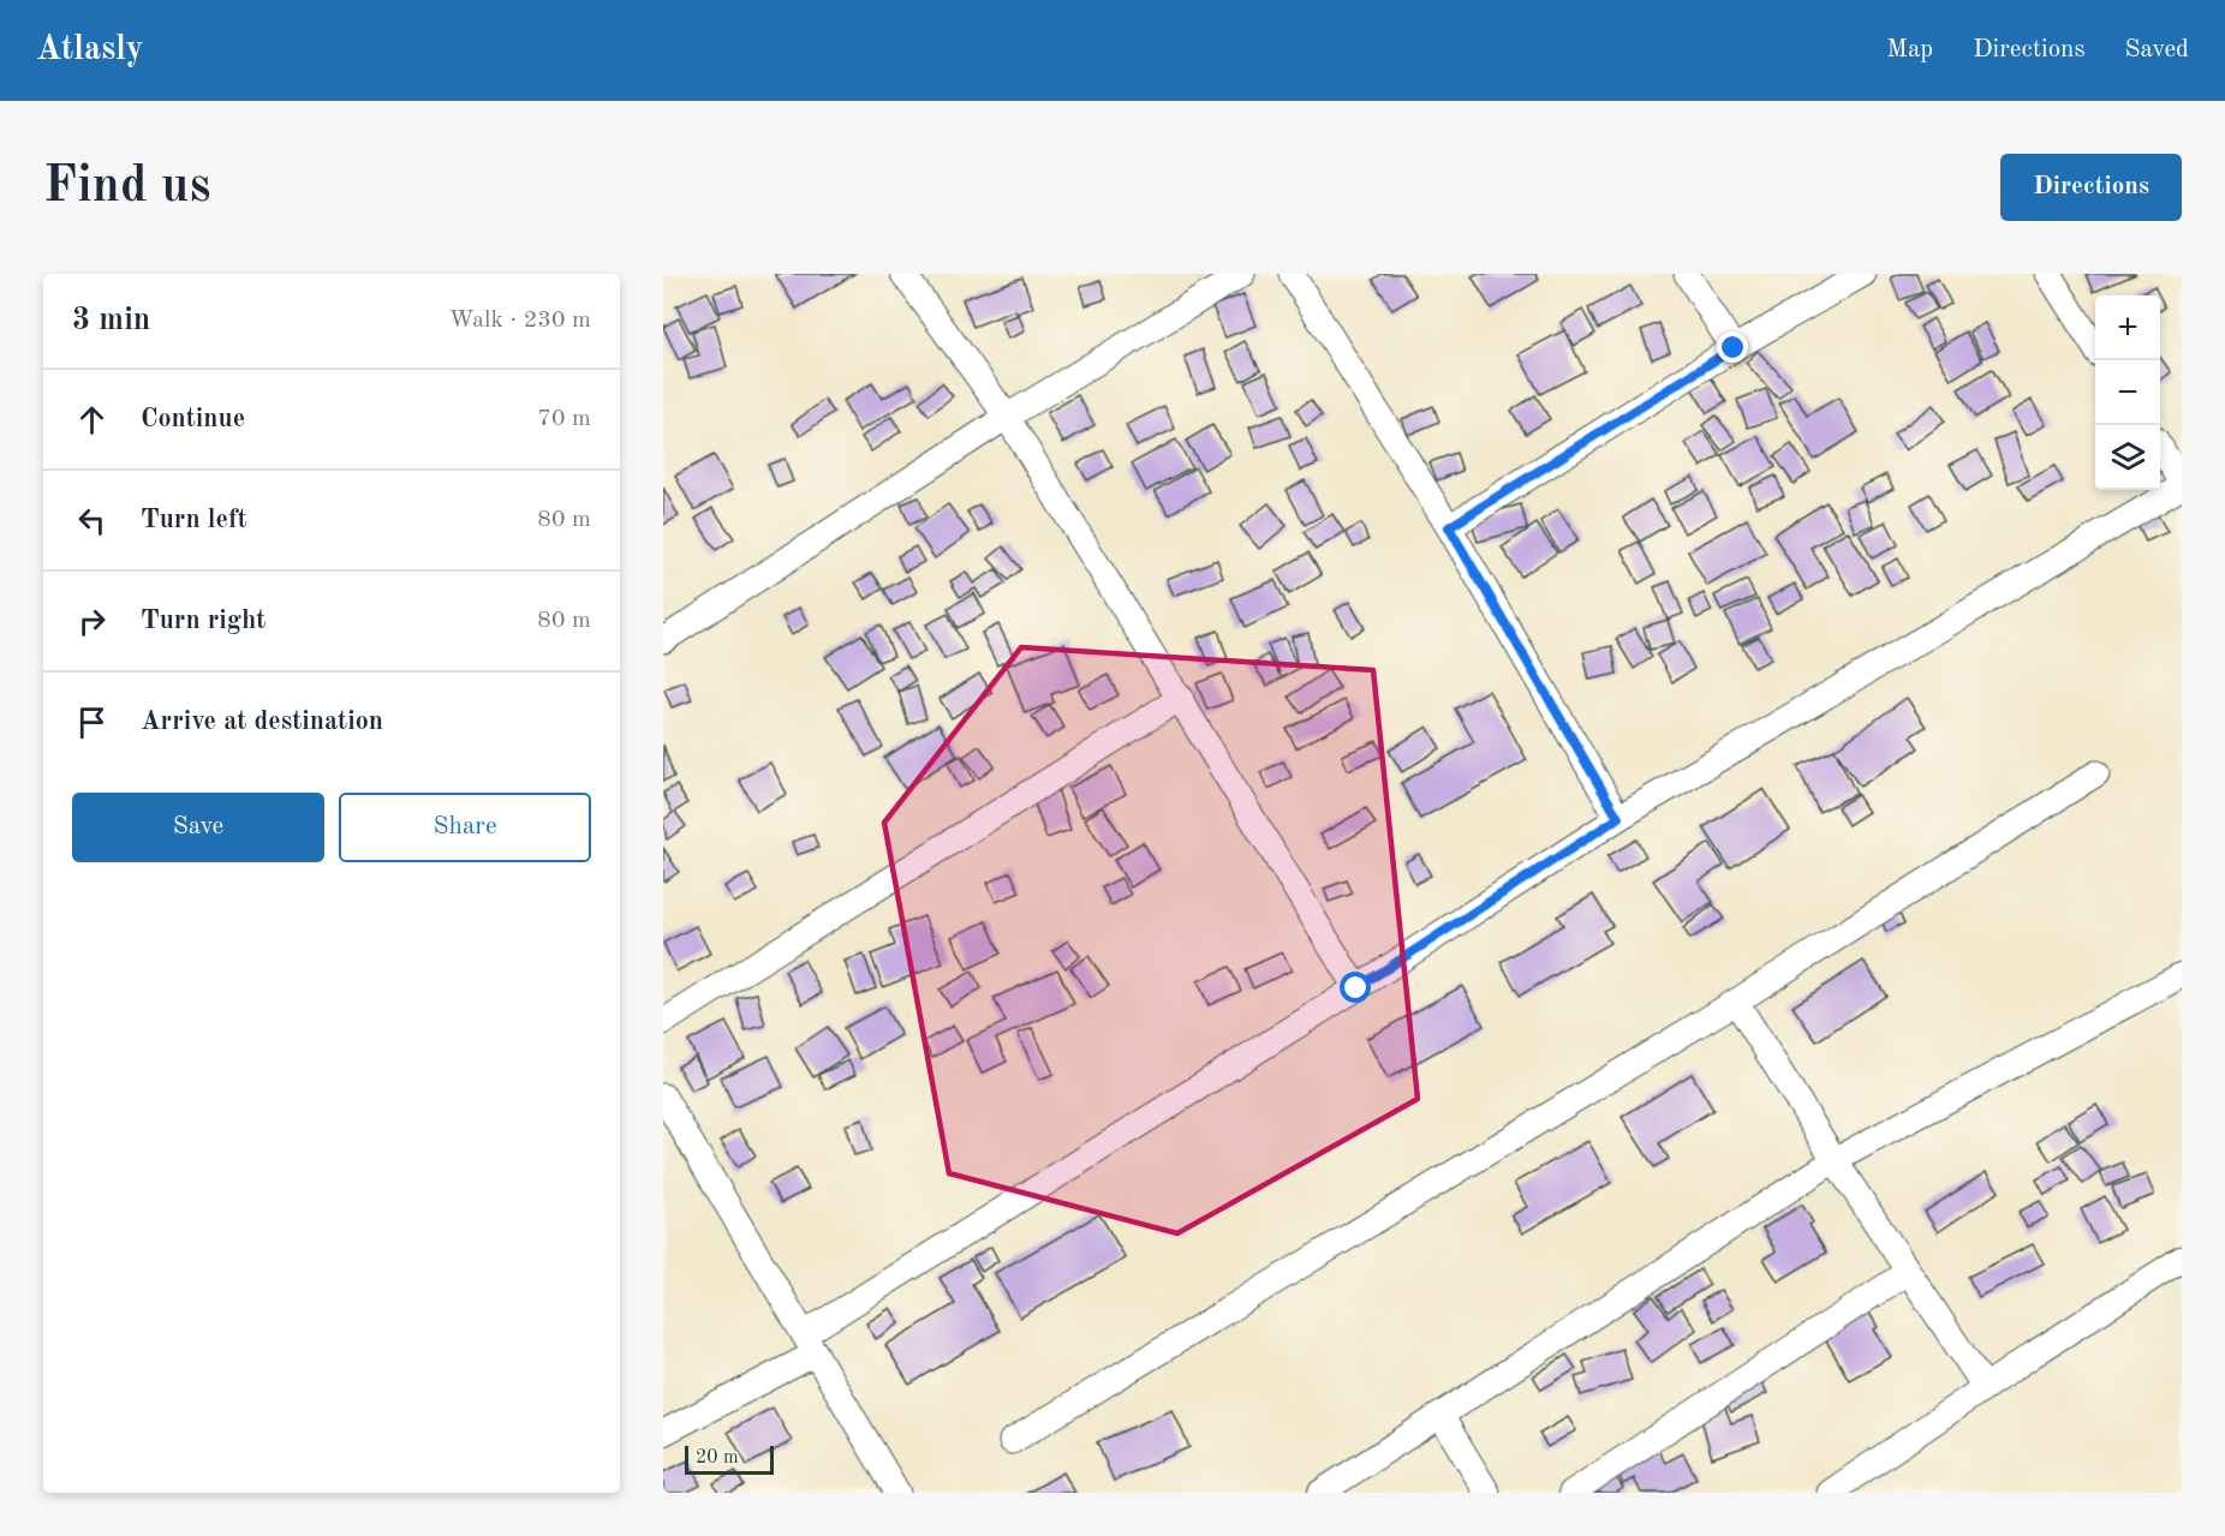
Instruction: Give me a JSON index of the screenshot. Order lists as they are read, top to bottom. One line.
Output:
{"scale_bar":"20 m","page":{"header":"Atlasly","nav":["Map","Directions","Saved"],"buttons":["Directions",["Save","Share"]],"title":"Find us","heading":["3 min","Walk · 230 m"],"map_buttons":["+","−"],"list":[["Continue","70 m"],["Turn left","80 m"],["Turn right","80 m"],"Arrive at destination"],"scale":"20 m"}}
